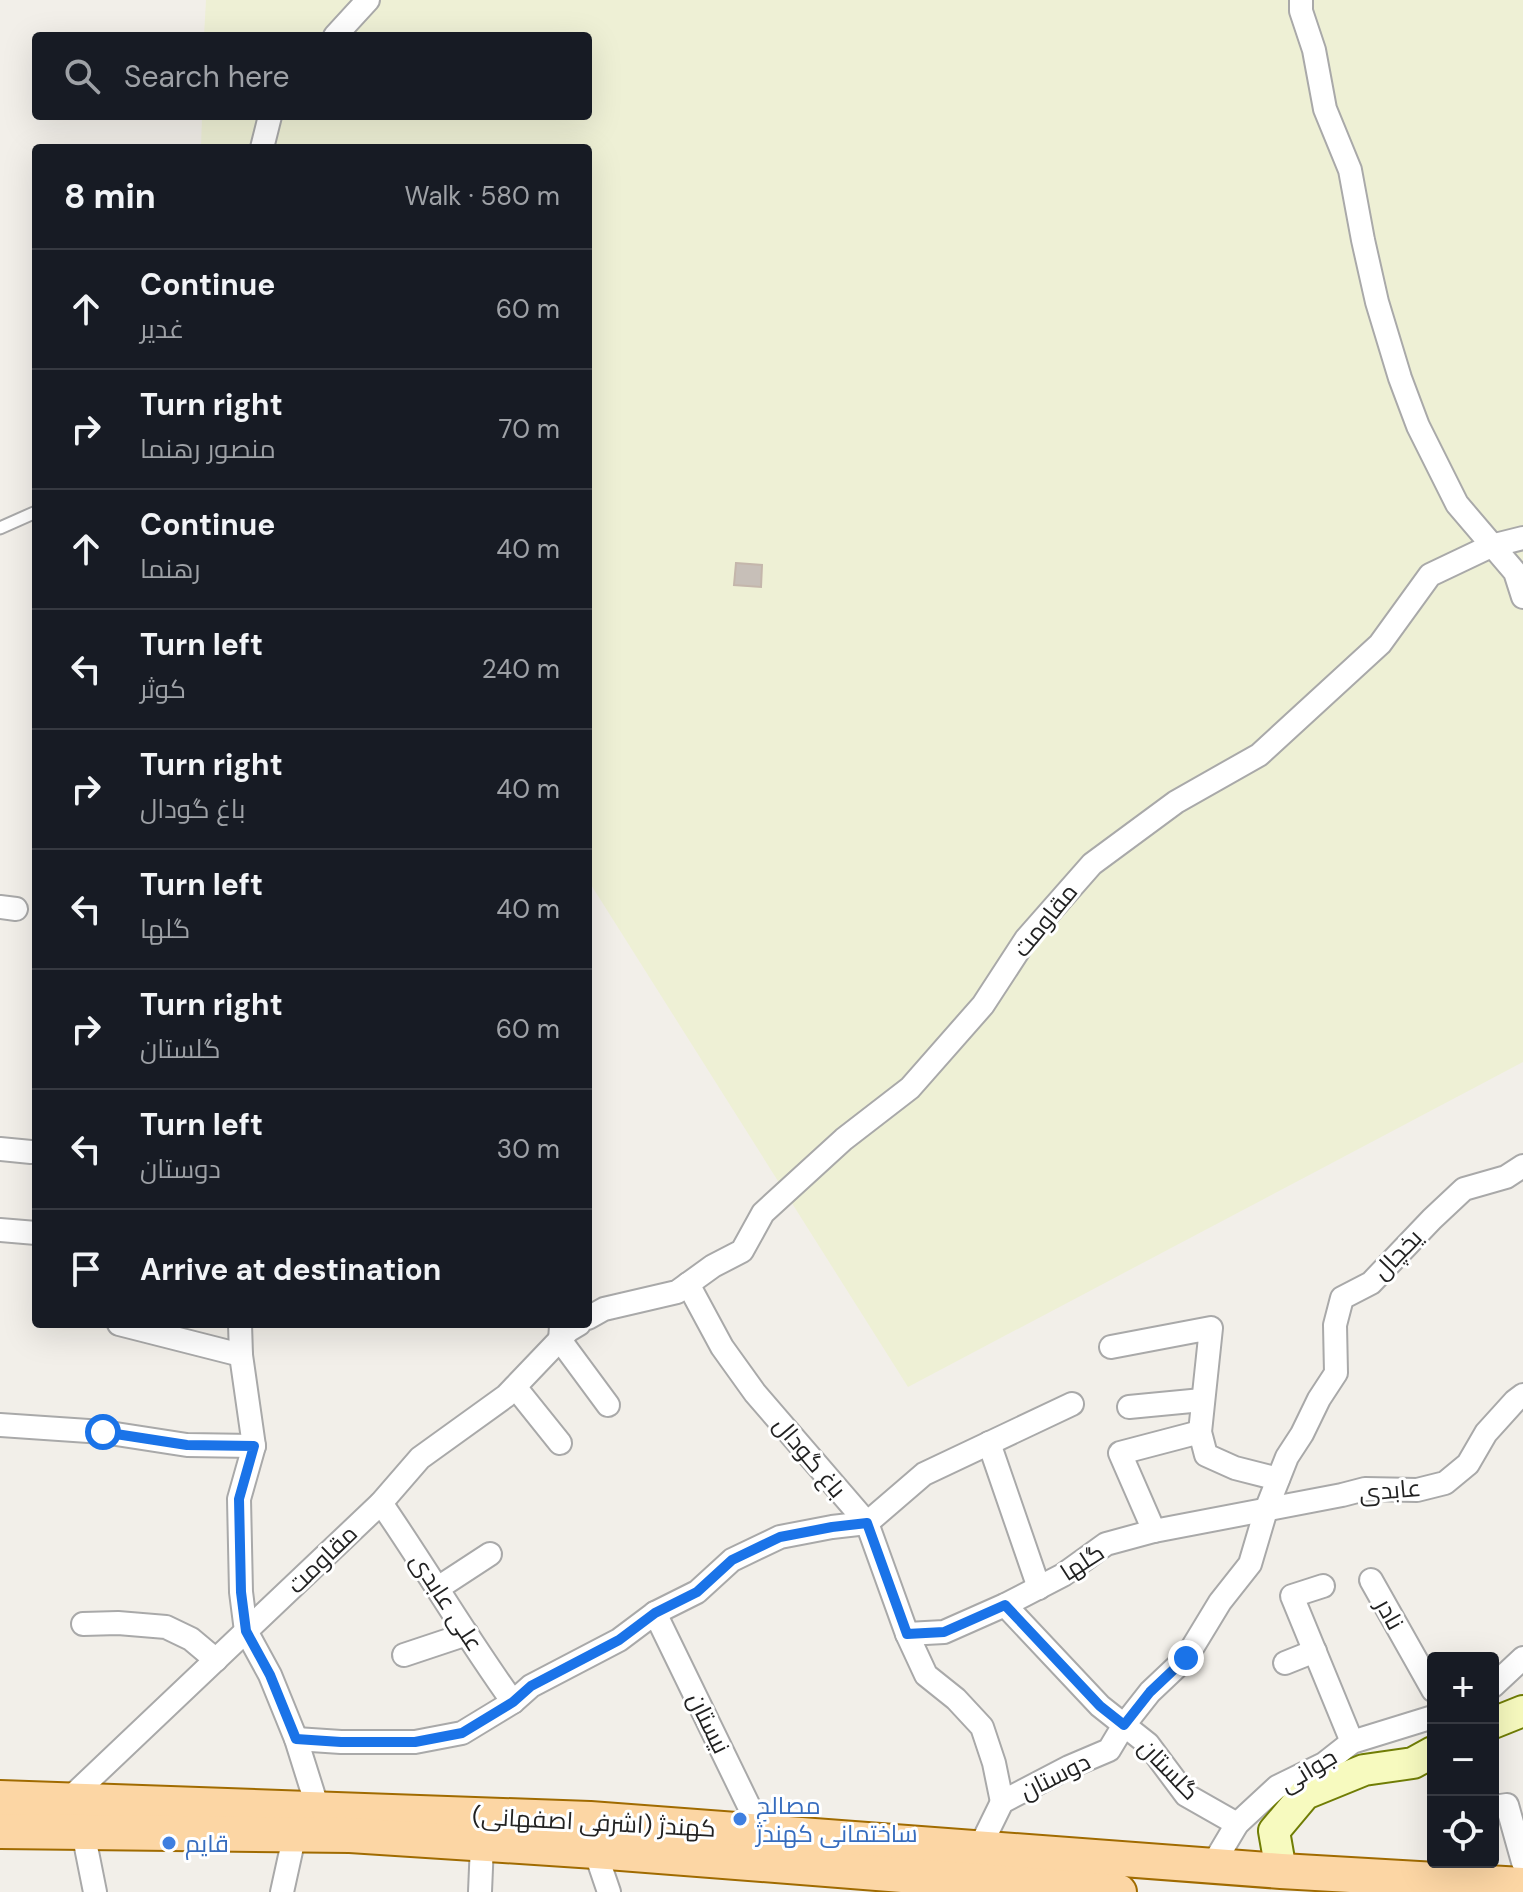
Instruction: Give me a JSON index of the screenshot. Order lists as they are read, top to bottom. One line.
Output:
{"streets":{"main road":["کهندژ (اشرفی اصفهانی)"],"street":["مقاومت","یخچال","باغ گودال","عابدی","گلها","علی عابدی","نادر","نیستان","گلستان","جوانی","دوستان"]},"crossings":[["مقاومت","باغ گودال"],["مقاومت","علی عابدی"],["مقاومت","کهندژ (اشرفی اصفهانی)"],["یخچال","عابدی"],["یخچال","گلها"],["یخچال","دوستان"],["باغ گودال","گلها"],["باغ گودال","دوستان"],["عابدی","گلها"],["عابدی","دوستان"],["گلها","گلستان"],["گلها","دوستان"],["نیستان","کهندژ (اشرفی اصفهانی)"],["گلستان","جوانی"],["گلستان","دوستان"],["جوانی","کهندژ (اشرفی اصفهانی)"],["دوستان","کهندژ (اشرفی اصفهانی)"]],"places":["مصالح ساختمانی کهندژ","قایم"],"page":{"search":"Search here","heading":["8 min","Walk · 580 m"],"list":[["Continue","غدیر","60 m"],["Turn right","منصور رهنما","70 m"],["Continue","رهنما","40 m"],["Turn left","کوثر","240 m"],["Turn right","باغ گودال","40 m"],["Turn left","گلها","40 m"],["Turn right","گلستان","60 m"],["Turn left","دوستان","30 m"],"Arrive at destination"],"map_buttons":["+","−"]}}
